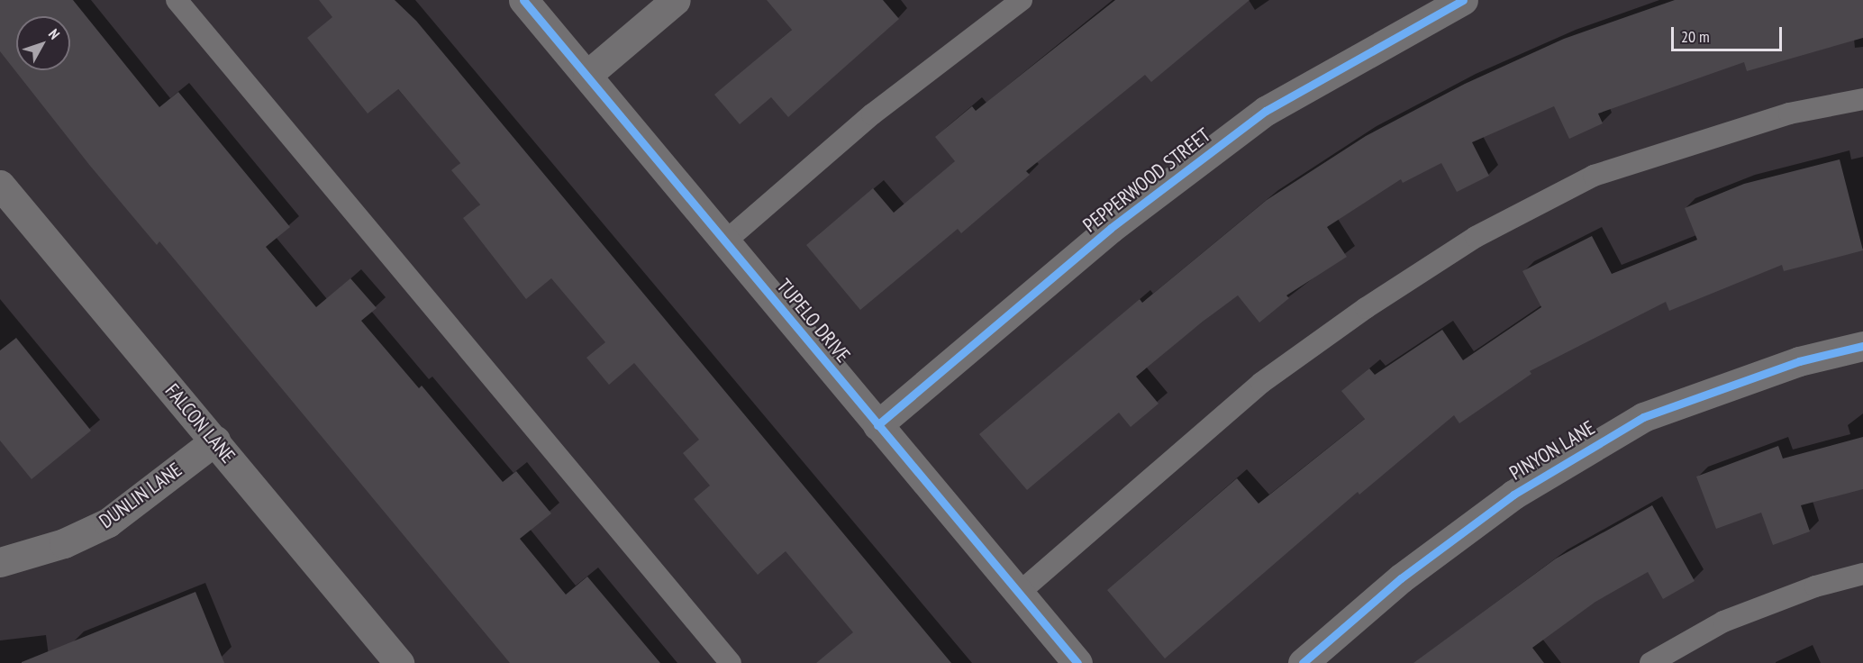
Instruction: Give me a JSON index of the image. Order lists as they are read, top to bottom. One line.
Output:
{"streets":{"street":["PEPPERWOOD STREET","TUPELO DRIVE","FALCON LANE","PINYON LANE","DUNLIN LANE"]},"crossings":[["PEPPERWOOD STREET","TUPELO DRIVE"],["FALCON LANE","DUNLIN LANE"]],"scale_bar":"20 m","north":"top right"}
